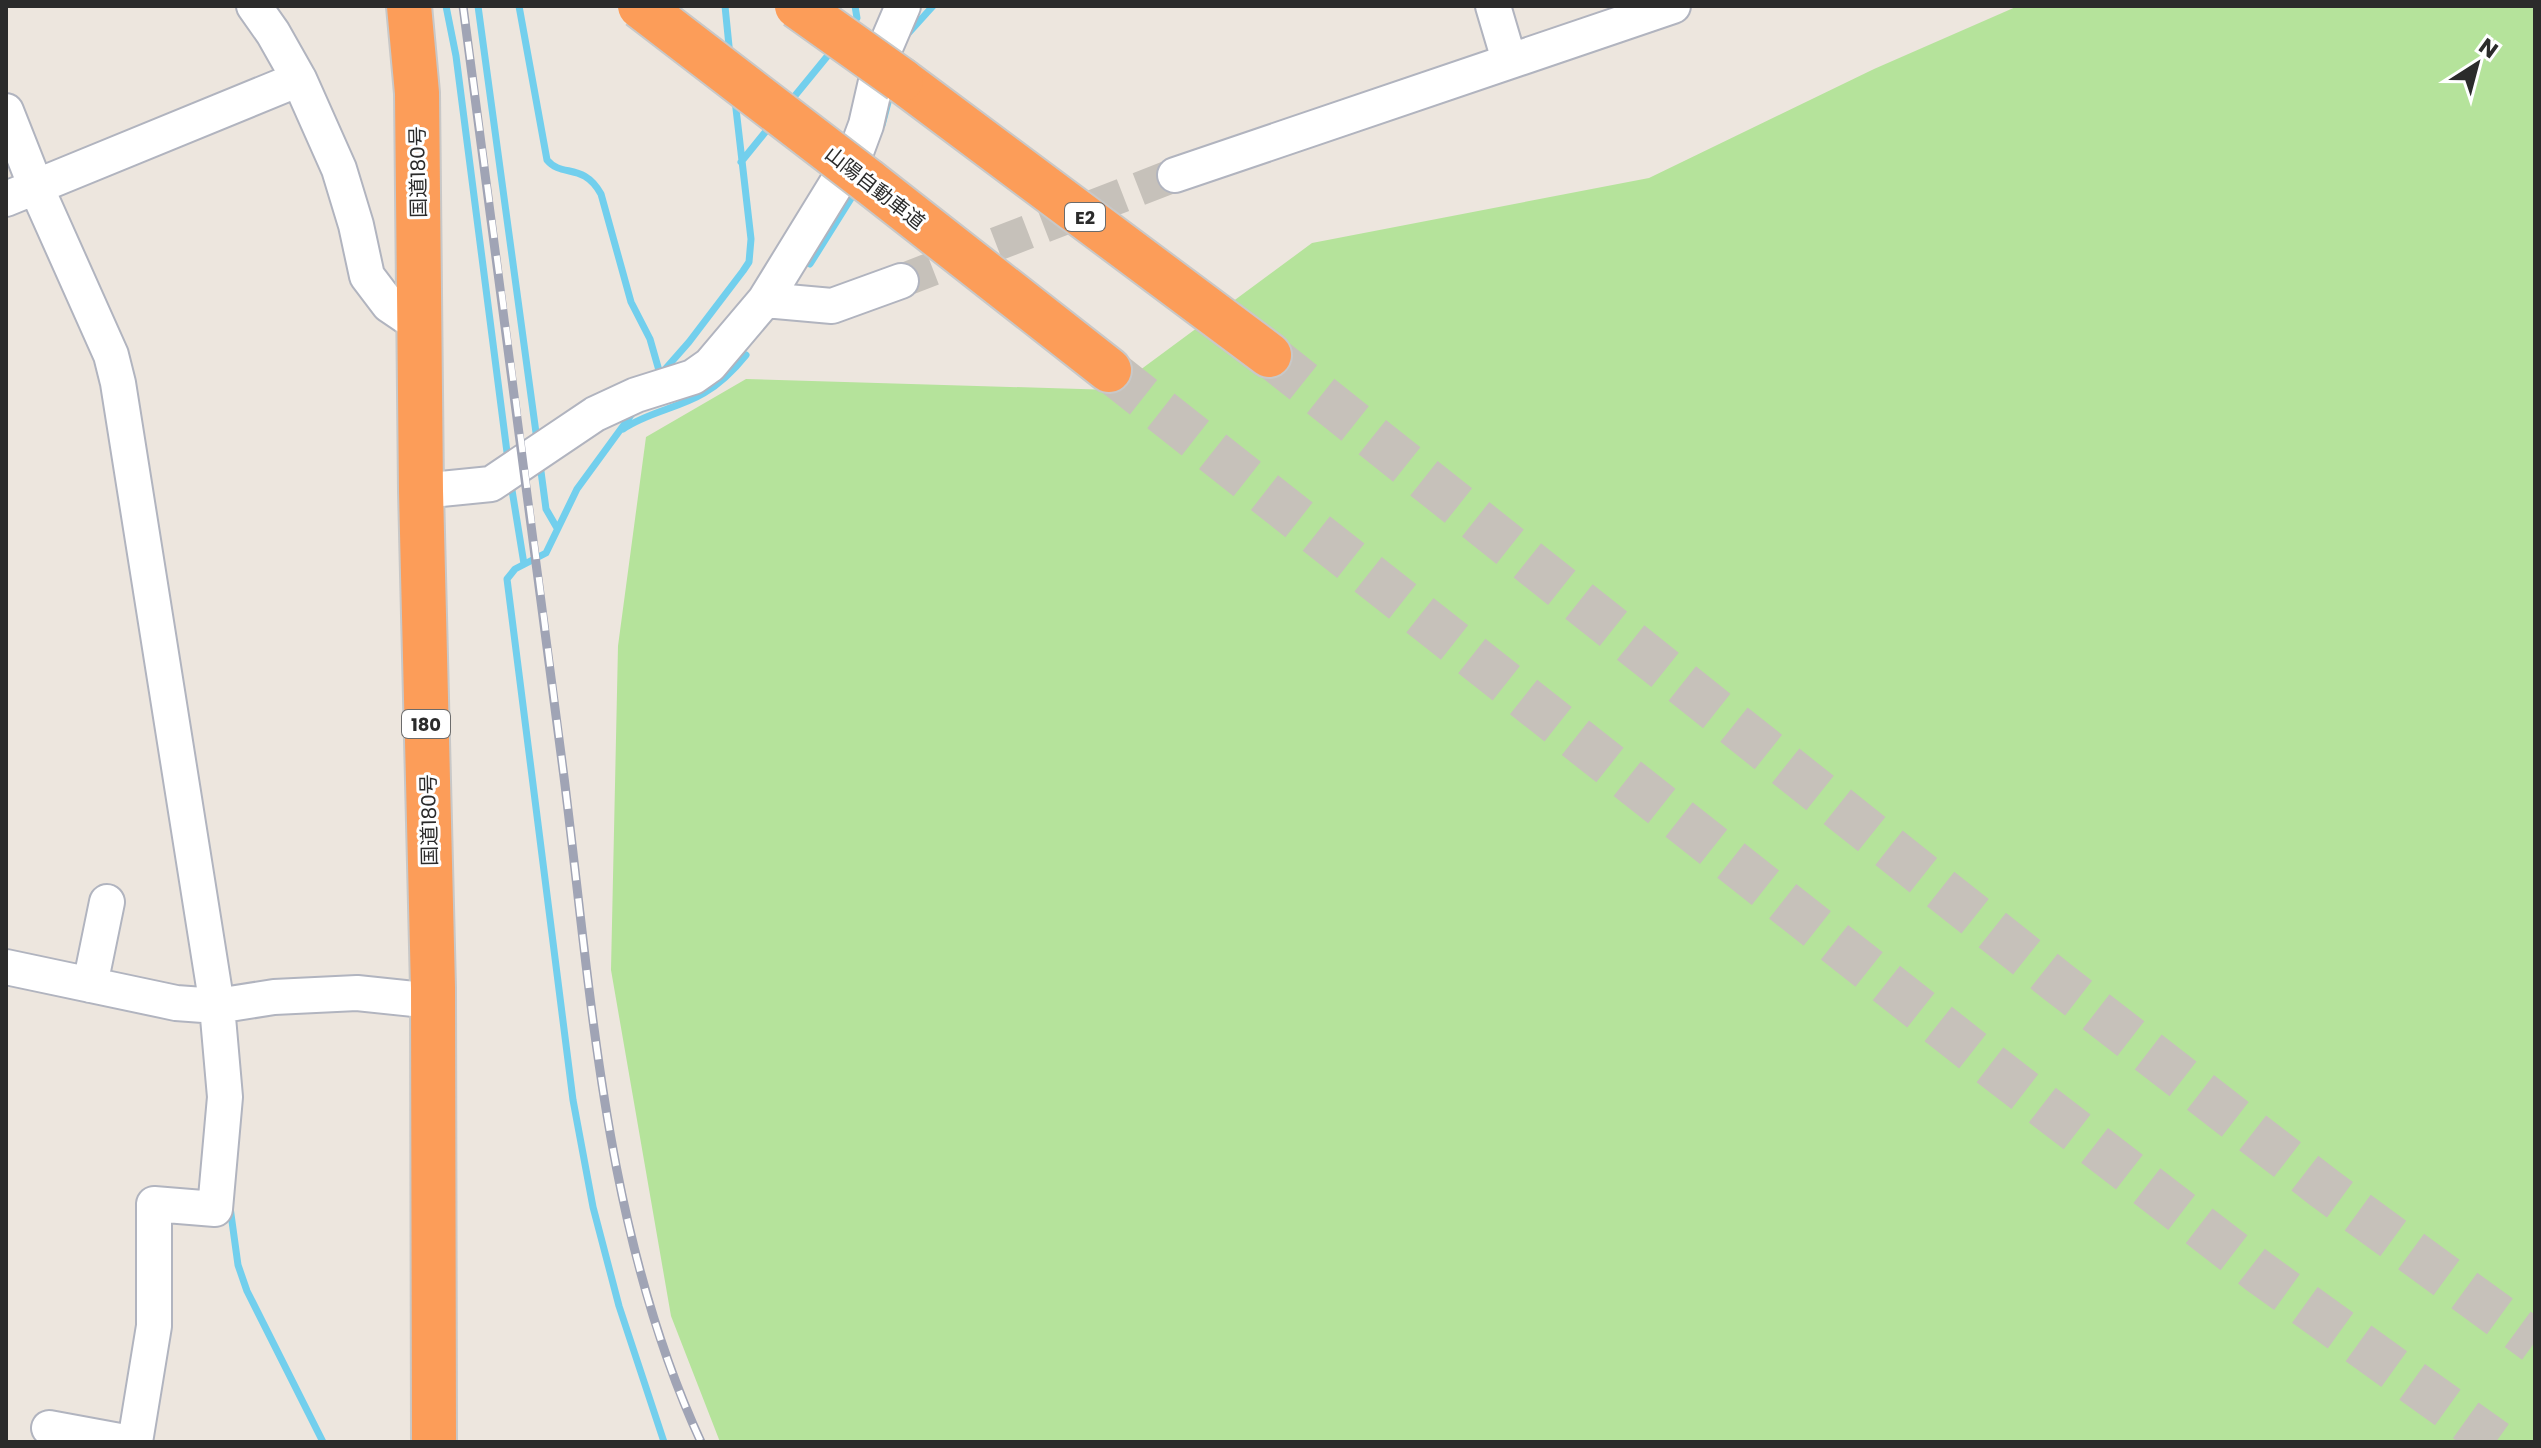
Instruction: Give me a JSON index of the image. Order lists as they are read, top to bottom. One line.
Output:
{"streets":{"highway":["国道180号","山陽自動車道","E2","180"]},"north":"top right"}
